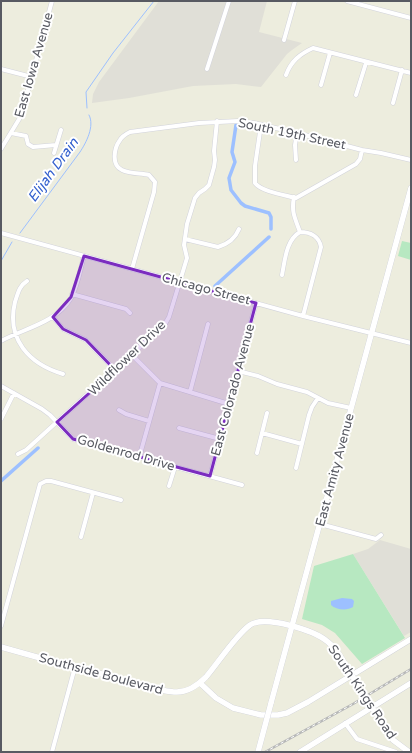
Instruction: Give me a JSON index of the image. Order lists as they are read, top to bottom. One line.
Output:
{"streets":{"main road":["East Amity Avenue","Southside Boulevard","South Kings Road"],"street":["East Iowa Avenue","South 19th Street","Chicago Street","Wildflower Drive","East Colorado Avenue","Goldenrod Drive"]},"crossings":[["South 19th Street","Chicago Street"],["South 19th Street","Wildflower Drive"],["Chicago Street","Wildflower Drive"],["Chicago Street","East Colorado Avenue"],["Chicago Street","East Amity Avenue"],["Wildflower Drive","Goldenrod Drive"],["East Colorado Avenue","Goldenrod Drive"],["East Amity Avenue","South Kings Road"],["Southside Boulevard","South Kings Road"]],"water":["Elijah Drain"]}
